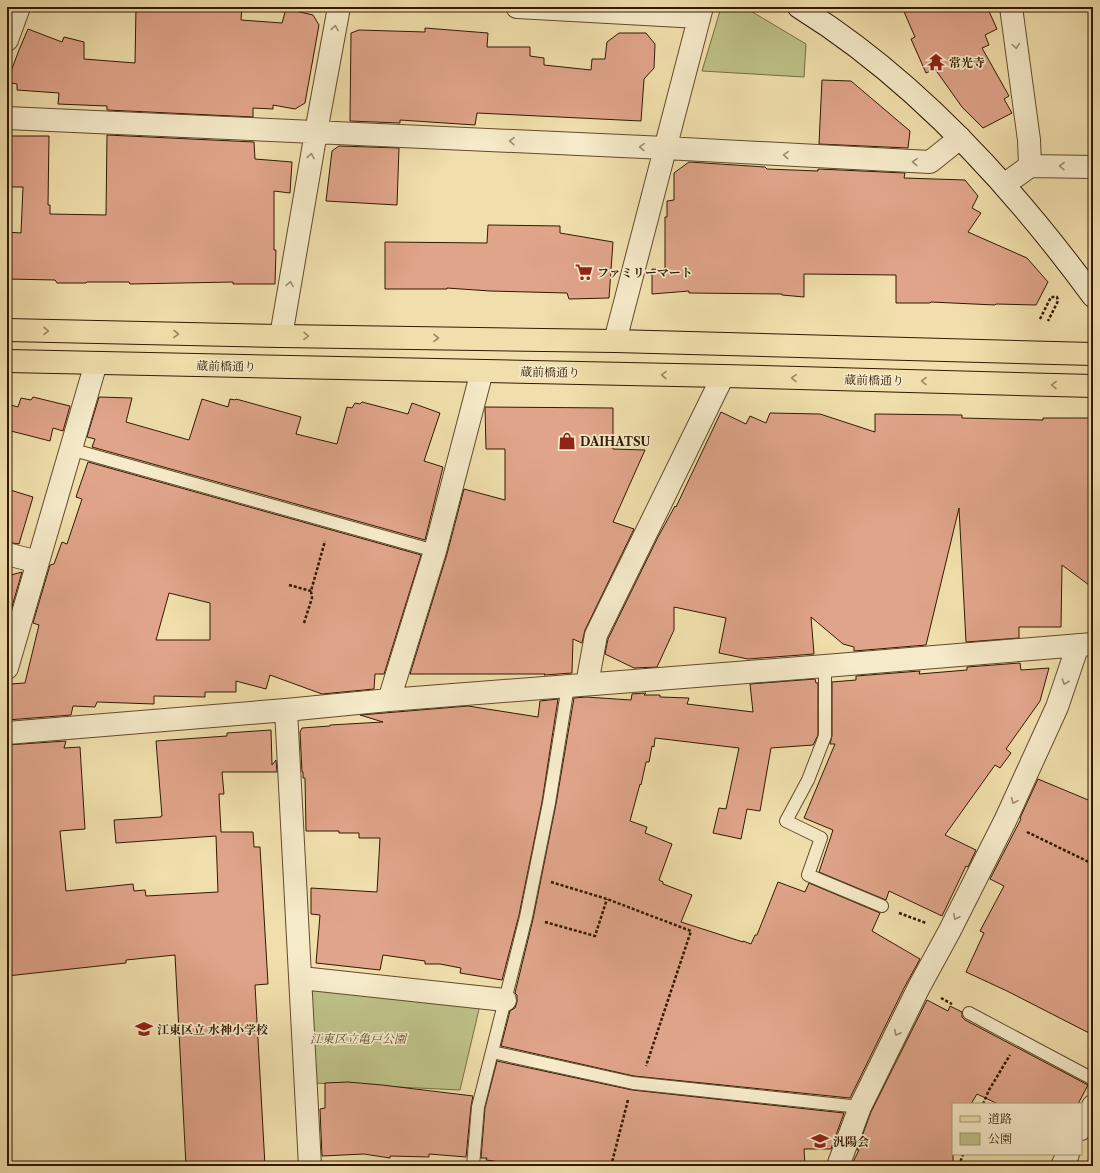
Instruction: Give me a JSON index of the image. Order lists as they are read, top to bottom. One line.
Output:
{"streets":{"main road":["蔵前橋通り"]},"parks":["江東区立亀戸公園"],"places":{"temple":["常光寺"],"supermarket":["ファミリーマート"],"shop":["DAIHATSU"],"school or university":["江東区立 水神小学校","汎陽会"]},"legend":["道路","公園"]}
